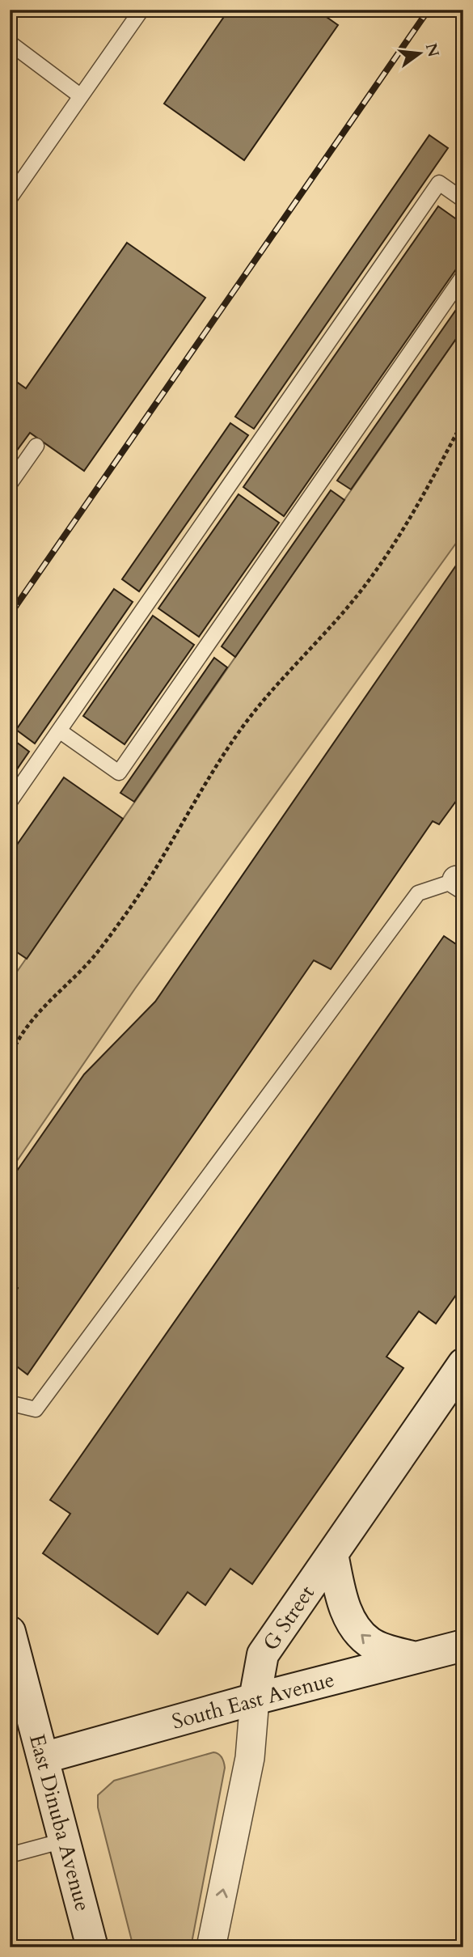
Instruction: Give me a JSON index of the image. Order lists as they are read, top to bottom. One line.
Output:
{"streets":{"street":["G Street","South East Avenue","East Dinuba Avenue"]},"crossings":[["G Street","South East Avenue"],["South East Avenue","East Dinuba Avenue"]],"one_way":["G Street"],"north":"right"}
